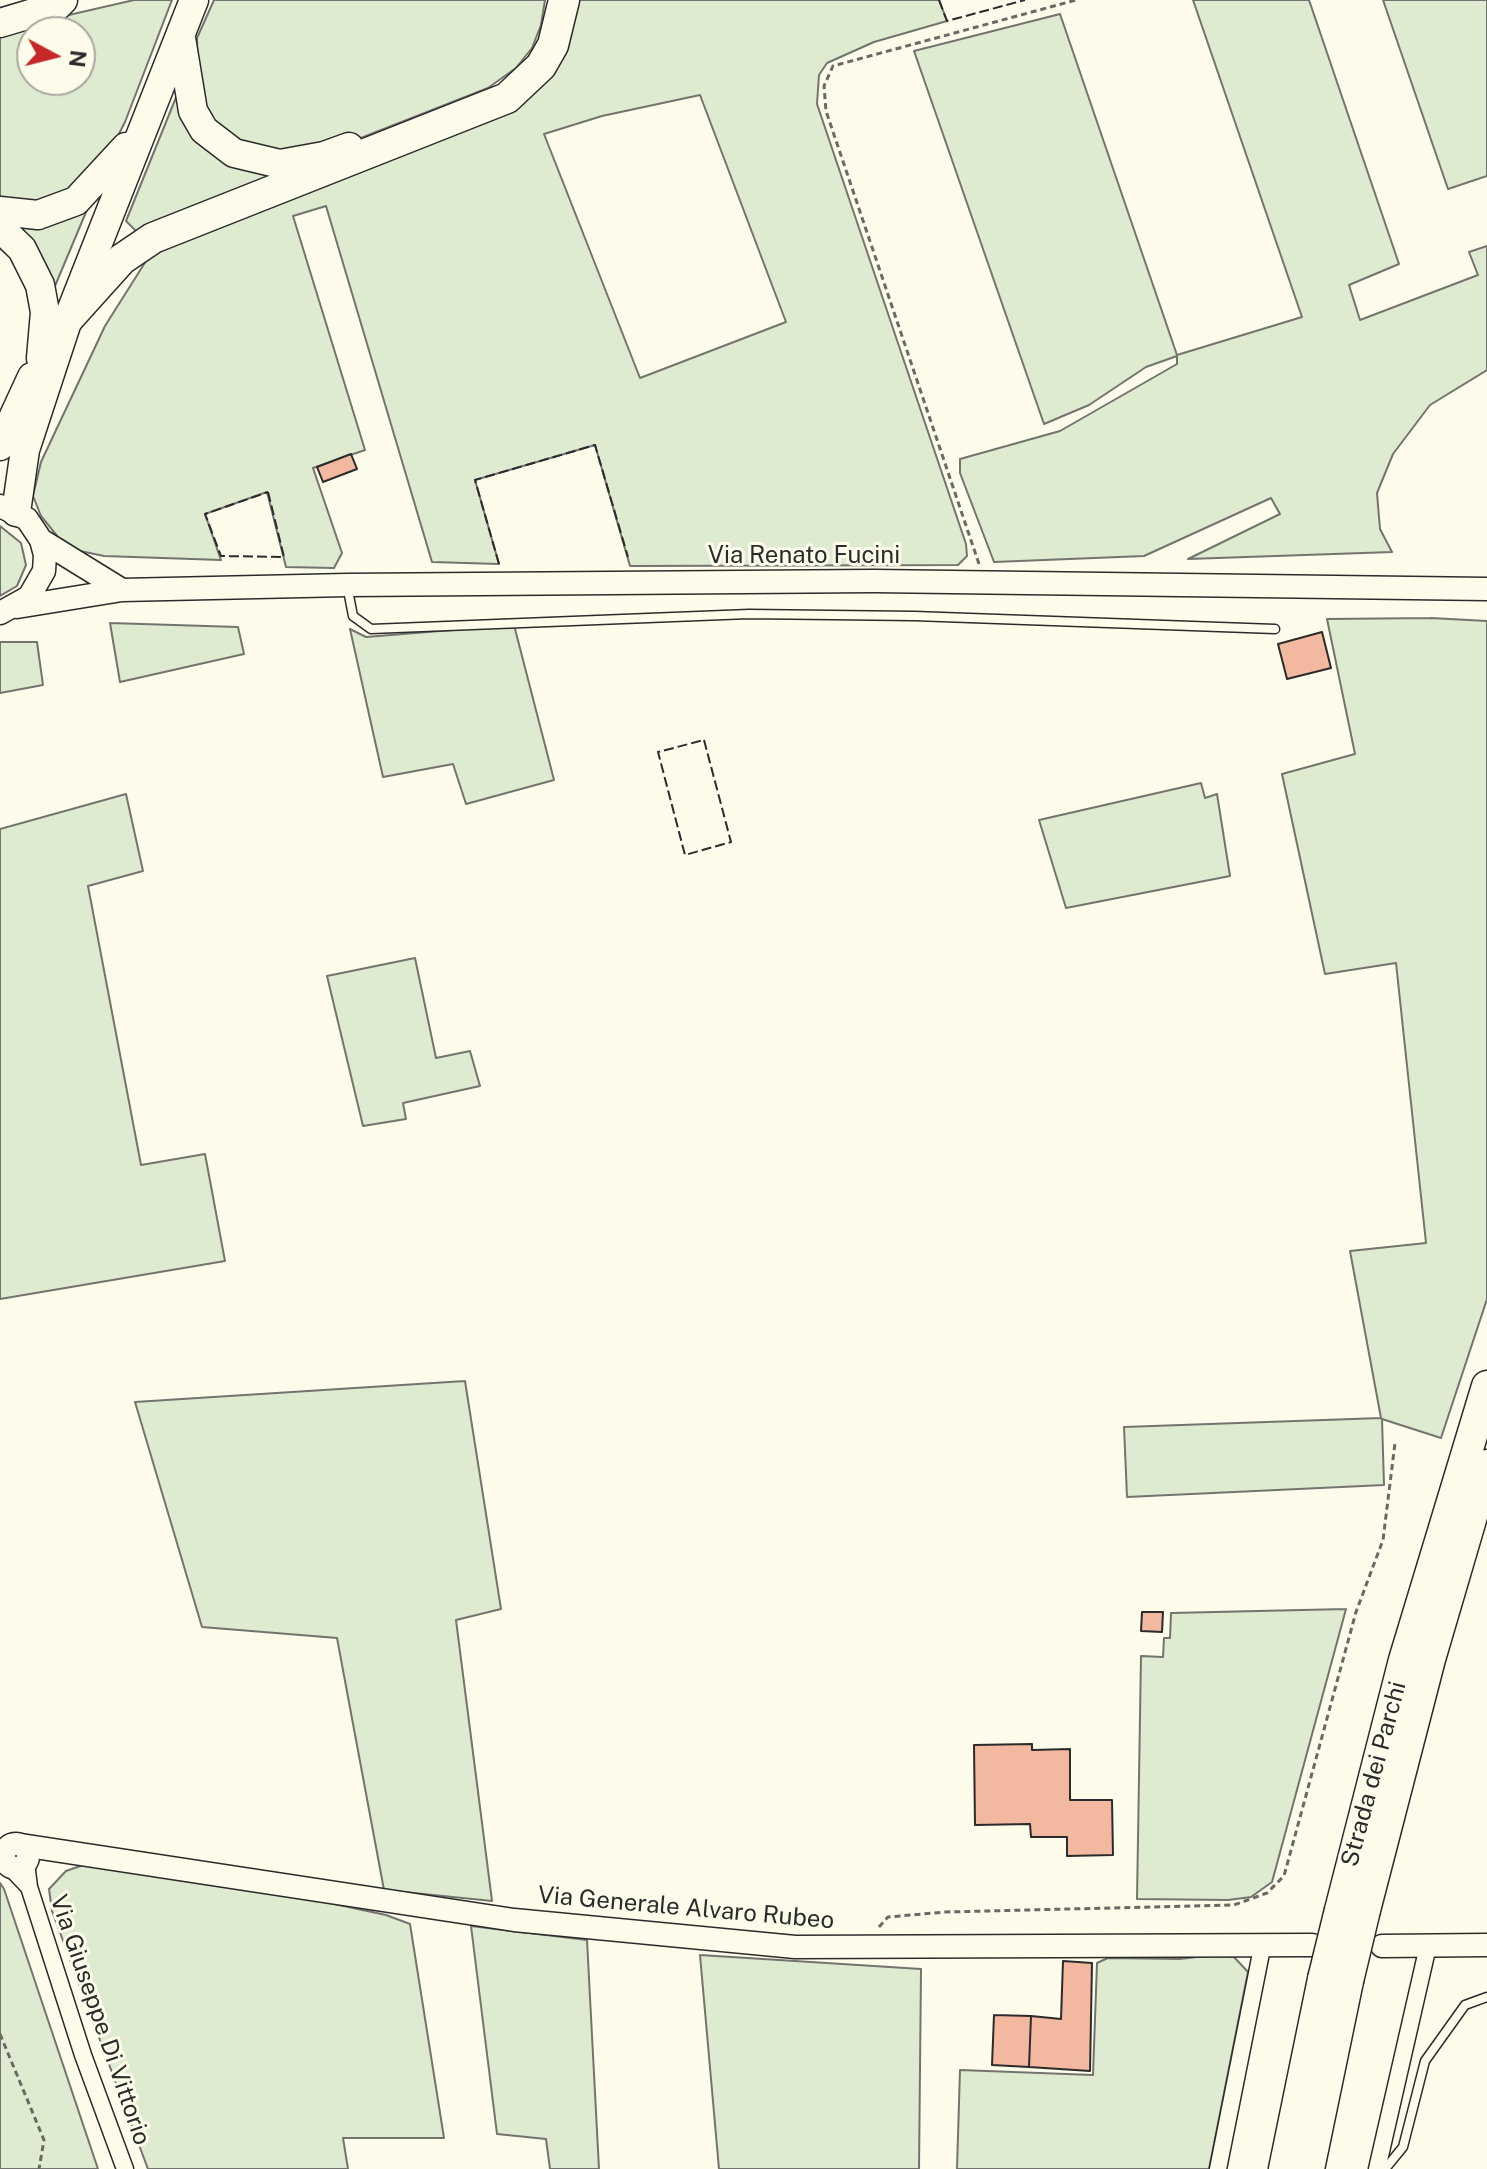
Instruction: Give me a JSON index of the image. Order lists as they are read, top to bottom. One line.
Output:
{"streets":{"highway":["Strada dei Parchi"],"street":["Via Renato Fucini","Via Generale Alvaro Rubeo","Via Giuseppe Di Vittorio"]},"crossings":[["Via Generale Alvaro Rubeo","Via Giuseppe Di Vittorio"]],"north":"right"}
